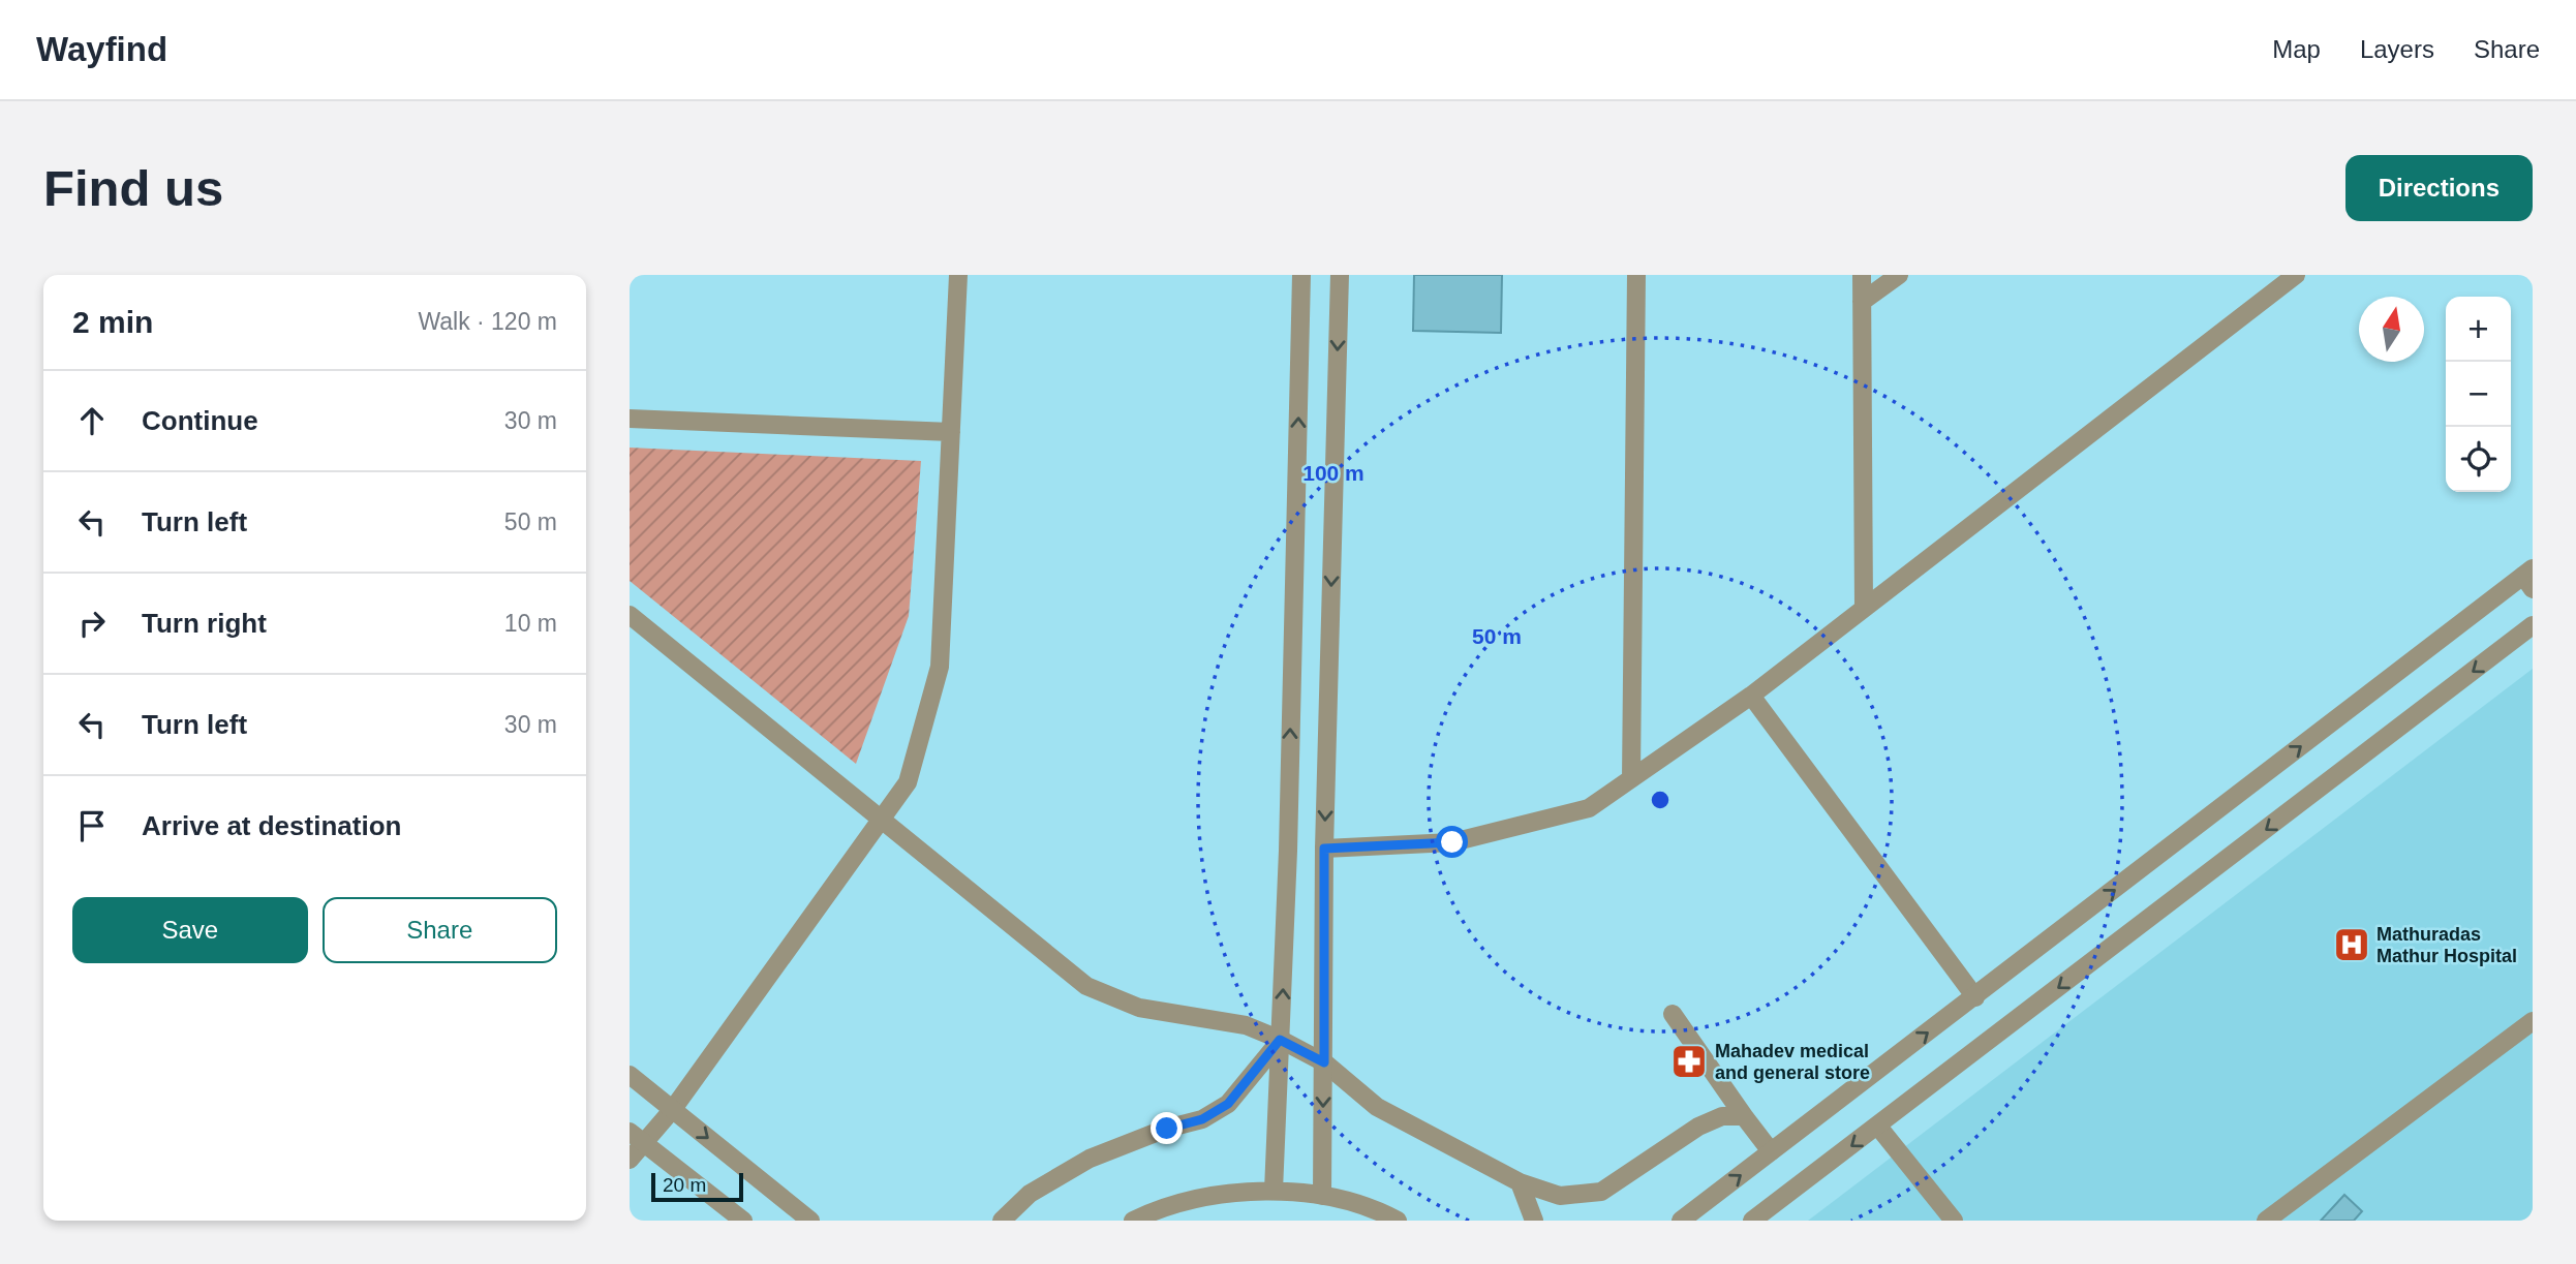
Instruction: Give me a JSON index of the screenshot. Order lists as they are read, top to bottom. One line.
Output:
{"places":{"hospital":["Mathuradas Mathur Hospital"],"pharmacy":["Mahadev medical and general store"]},"scale_bar":"20 m","north":"top","page":{"header":"Wayfind","nav":["Map","Layers","Share"],"buttons":["Directions",["Save","Share"]],"title":"Find us","heading":["2 min","Walk · 120 m"],"map_buttons":["+","−"],"list":[["Continue","30 m"],["Turn left","50 m"],["Turn right","10 m"],["Turn left","30 m"],"Arrive at destination"],"scale":"20 m"},"rings":["100 m","50 m"]}
